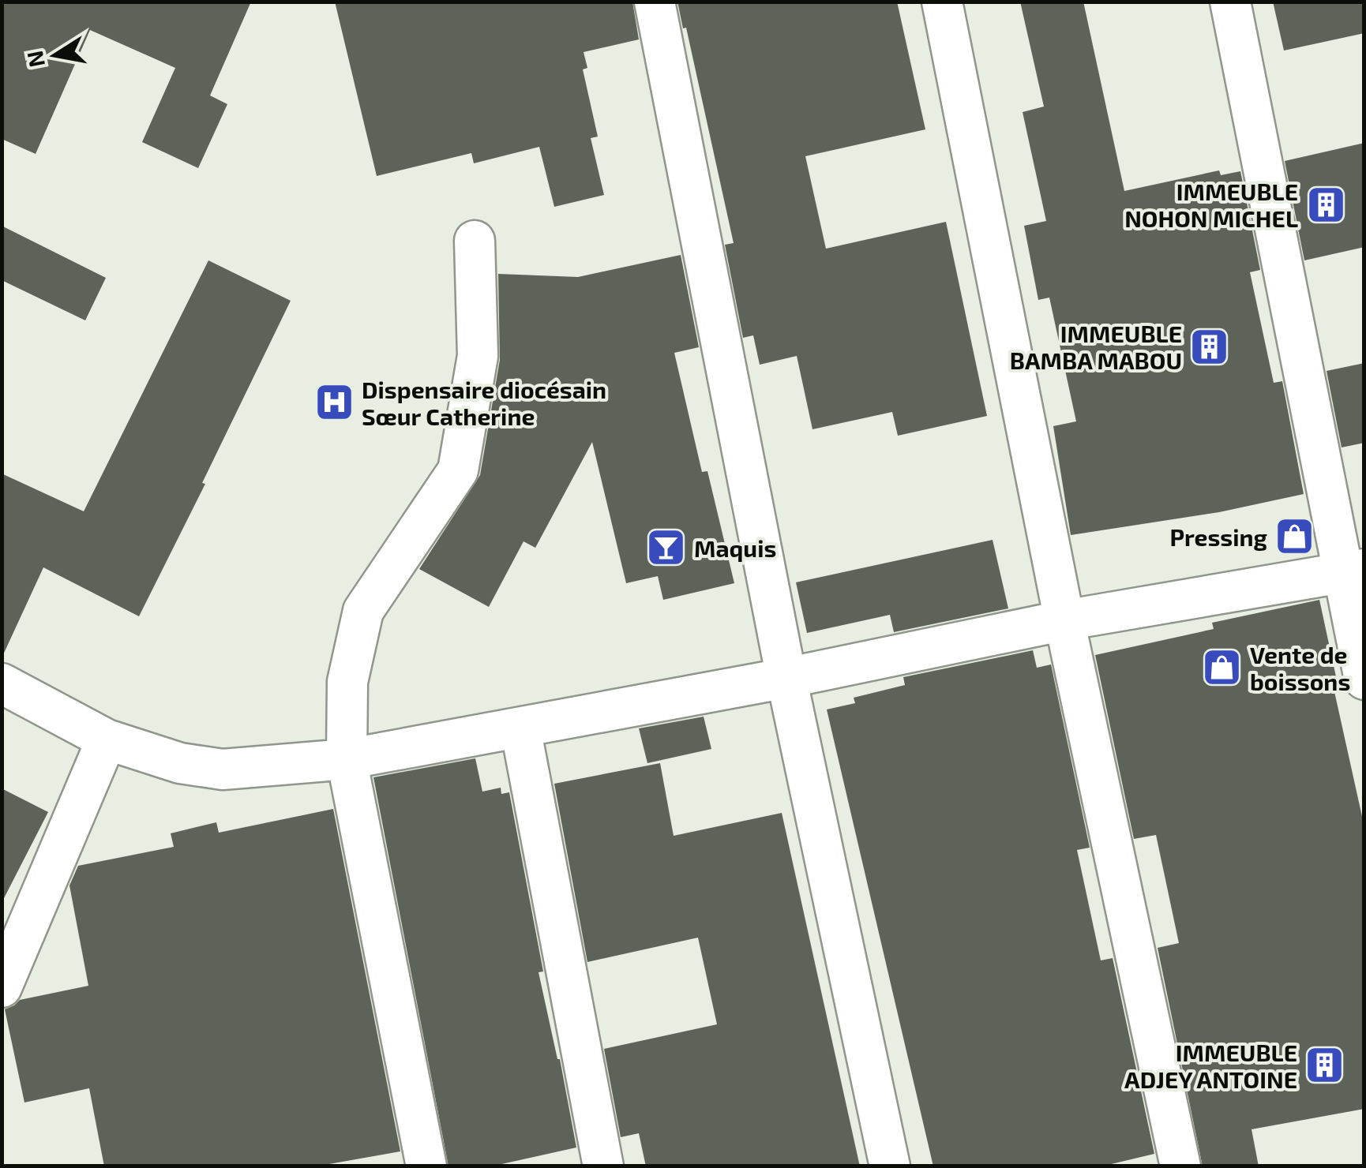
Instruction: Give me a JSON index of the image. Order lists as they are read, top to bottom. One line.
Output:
{"places":{"building":["IMMEUBLE NOHON MICHEL","IMMEUBLE BAMBA MABOU","IMMEUBLE ADJEY ANTOINE"],"hospital":["Dispensaire diocésain Sœur Catherine"],"shop":["Pressing","Vente de boissons"],"bar":["Maquis"]},"north":"left"}
